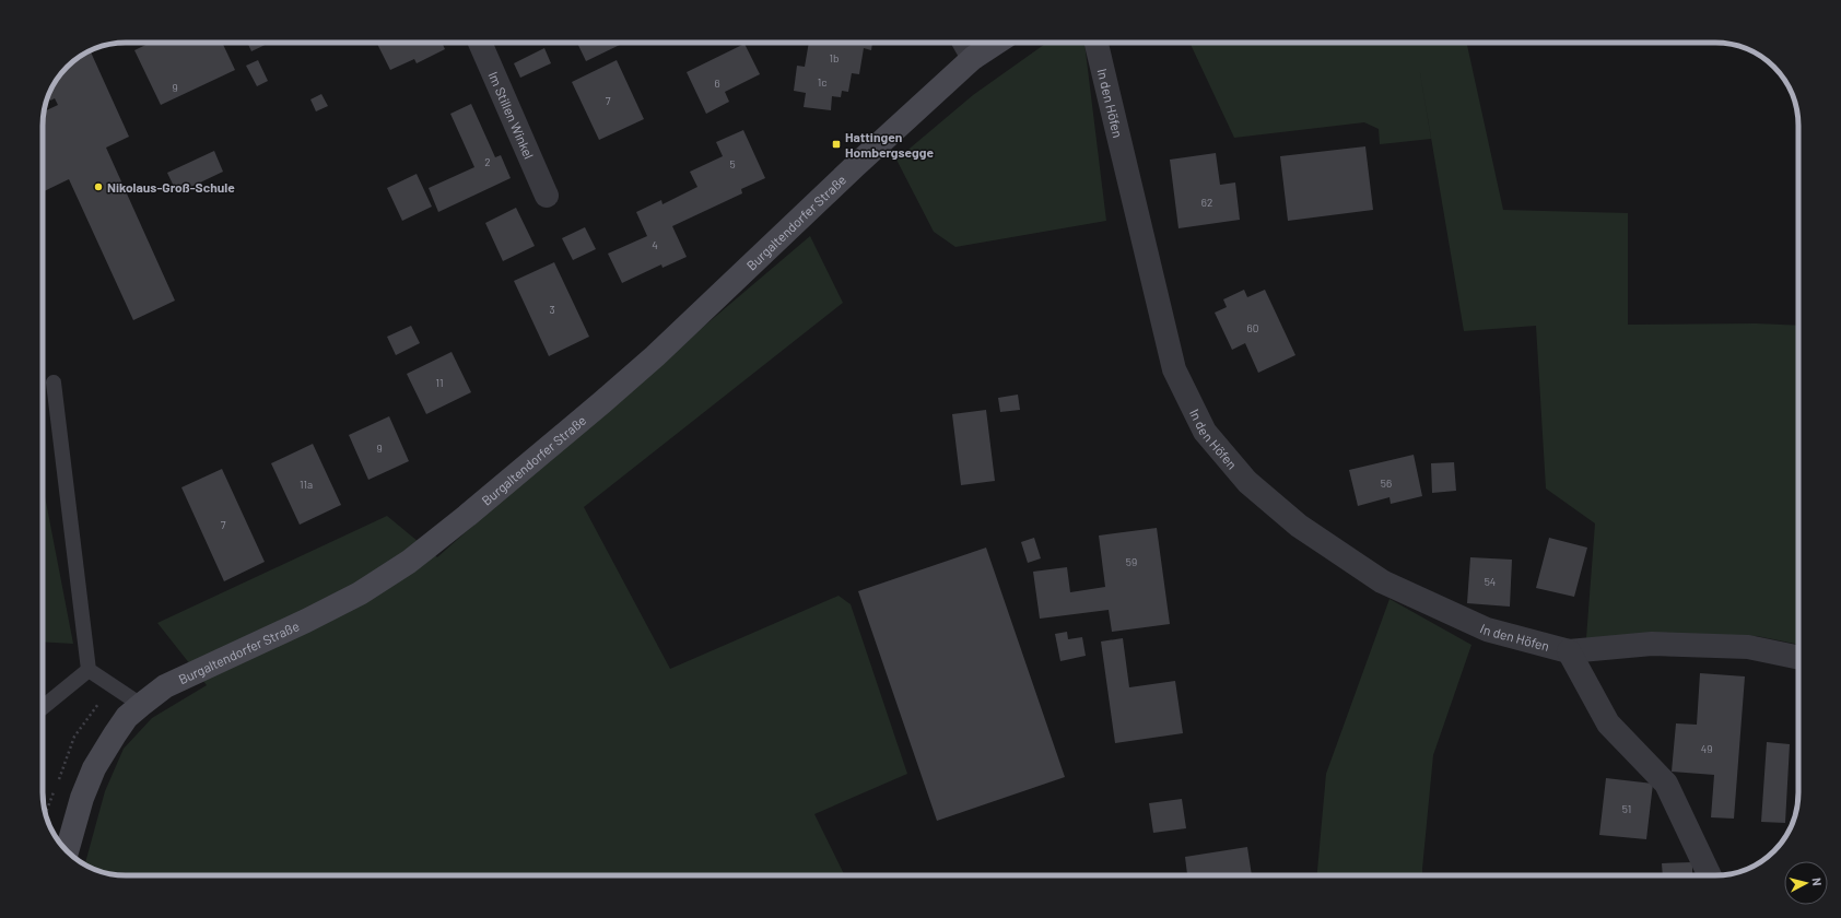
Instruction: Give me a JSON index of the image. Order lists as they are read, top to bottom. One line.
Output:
{"streets":{"main road":["Burgaltendorfer Straße"],"street":["In den Höfen","Im Stillen Winkel"]},"places":{"transit":["Hattingen Hombergsegge"],"other":["Nikolaus-Groß-Schule"]},"house_numbers":["1b","1c","6","9","7","2","5","62","4","3","60","11","9","56","11a","7","59","54","49","51"],"north":"right"}
